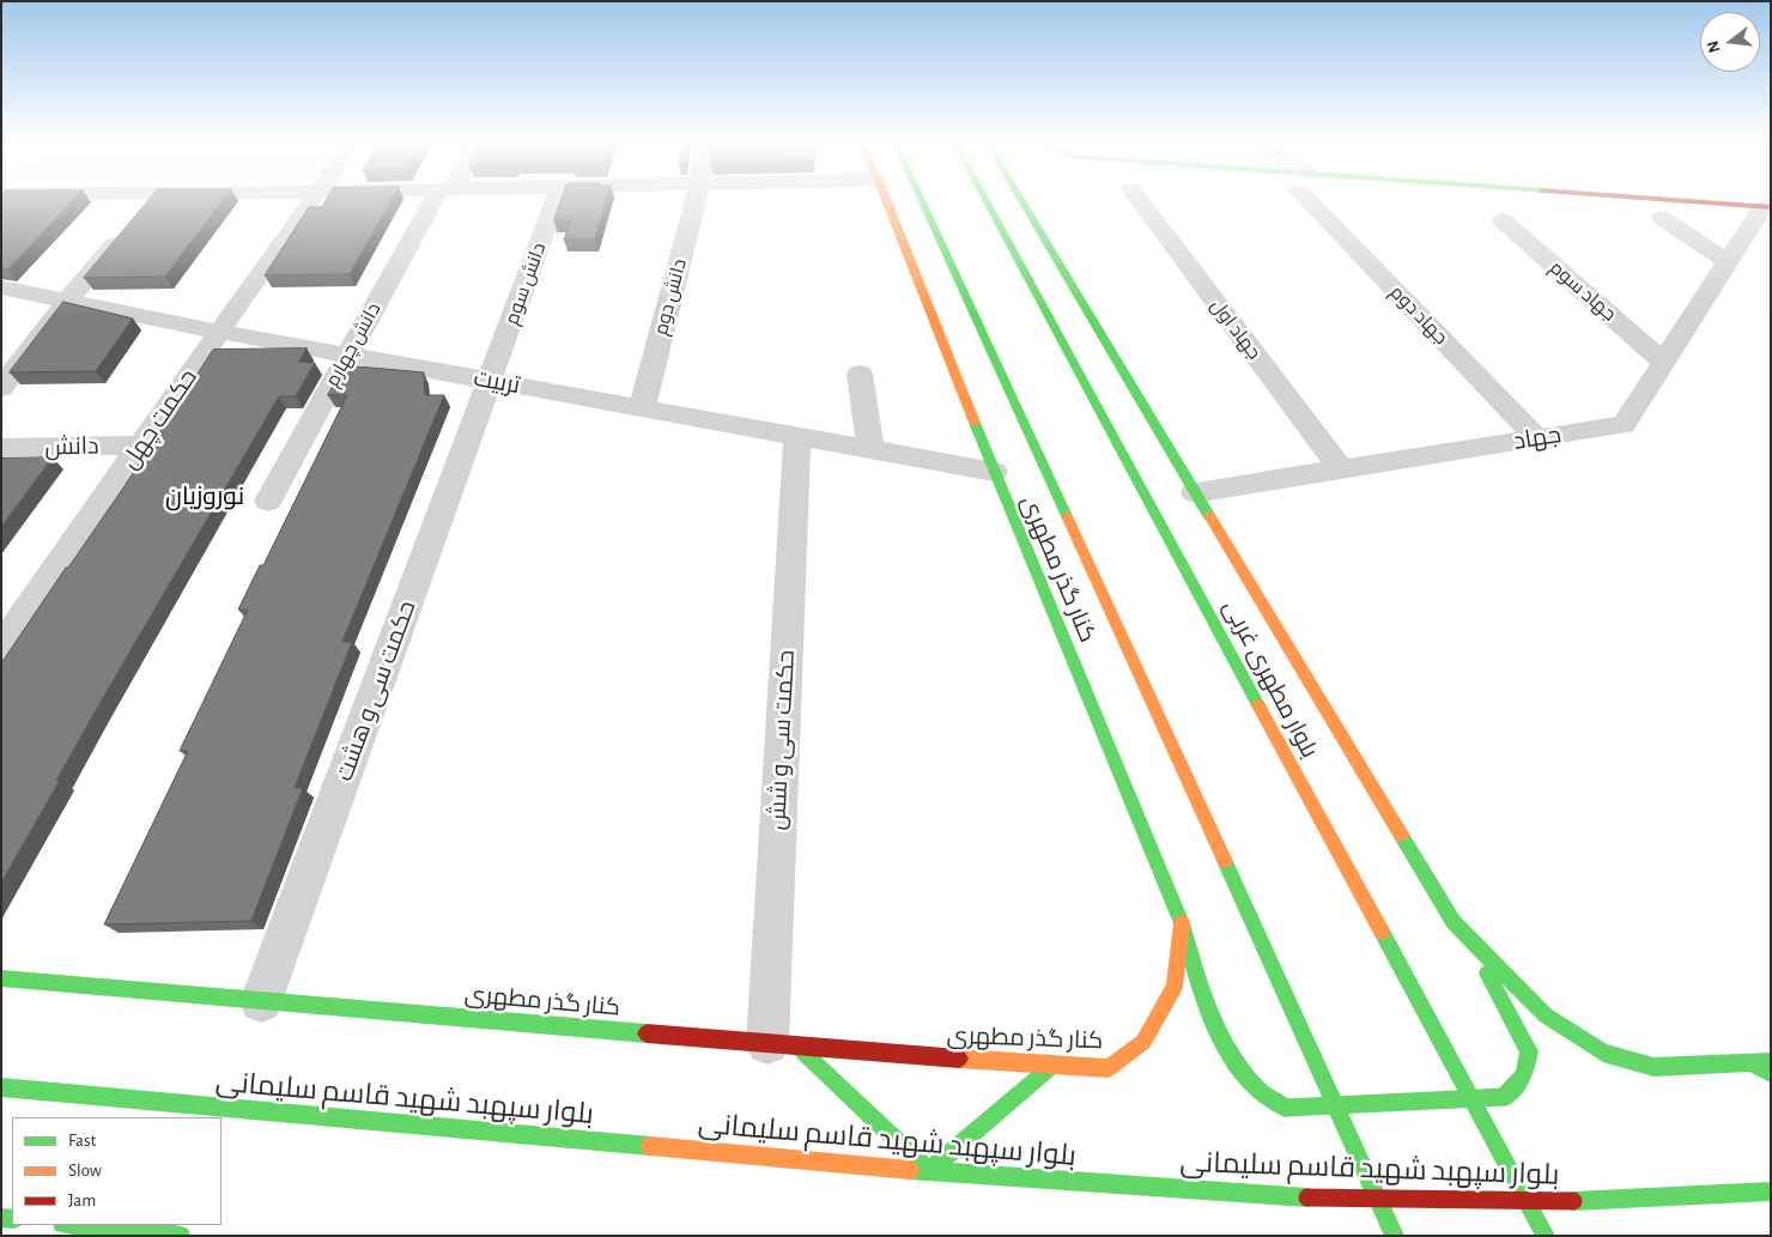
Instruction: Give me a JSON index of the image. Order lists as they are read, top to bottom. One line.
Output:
{"streets":{"street":["دانش سوم","جهاد سوم","دانش دوم","جهاد دوم","جهاد اول","دانش چهارم","تربیت","حکمت چهل","جهاد","دانش","کنار گذر مطهری","بلوار مطهری غربی","حکمت سی و هشت","حکمت سی و شش","بلوار سپهبد شهید قاسم سلیمانی"]},"crossings":[["دانش سوم","تربیت"],["دانش سوم","حکمت سی و هشت"],["جهاد سوم","جهاد"],["دانش دوم","تربیت"],["جهاد دوم","جهاد"],["جهاد اول","جهاد"],["دانش چهارم","تربیت"],["تربیت","حکمت چهل"],["تربیت","کنار گذر مطهری"],["تربیت","حکمت سی و هشت"],["تربیت","حکمت سی و شش"],["حکمت چهل","دانش"],["کنار گذر مطهری","حکمت سی و هشت"],["کنار گذر مطهری","حکمت سی و شش"]],"districts":["نوروزیان"],"legend":["Fast","Slow","Jam"],"north":"left"}
